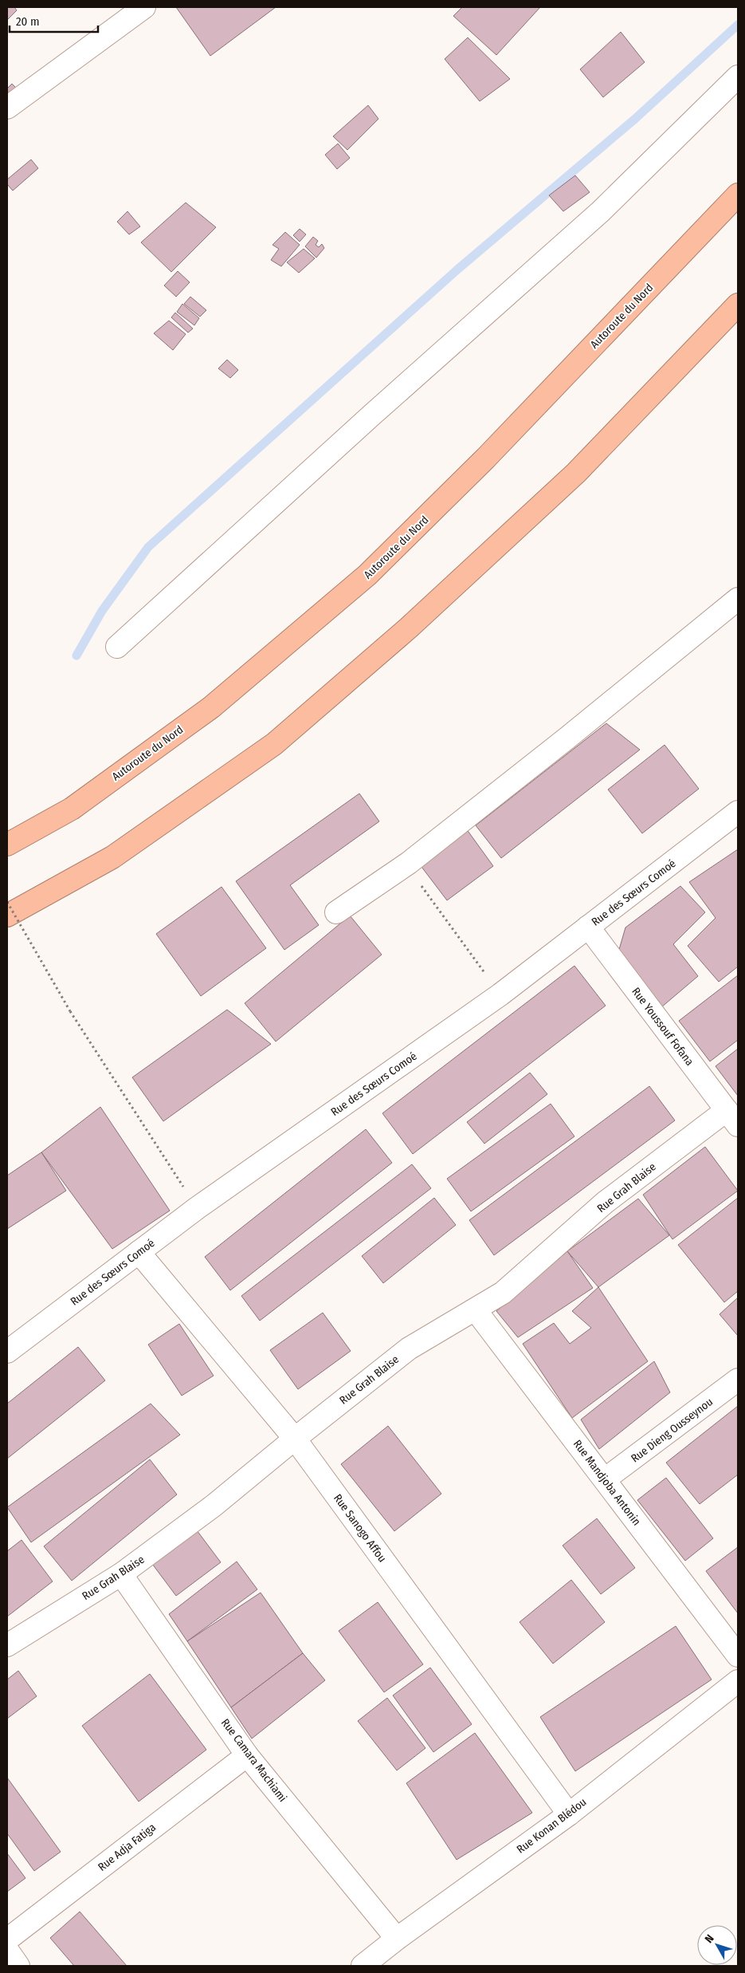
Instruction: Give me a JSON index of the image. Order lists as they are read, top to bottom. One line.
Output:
{"streets":{"highway":["Autoroute du Nord"],"street":["Rue des Sœurs Comoé","Rue Youssouf Fofana","Rue Grah Blaise","Rue Dieng Ousseynou","Rue Mandjoba Antonin","Rue Sanogo Affou","Rue Camara Machiami","Rue Konan Blédou","Rue Adja Fatiga"]},"crossings":[["Rue des Sœurs Comoé","Rue Youssouf Fofana"],["Rue des Sœurs Comoé","Rue Sanogo Affou"],["Rue Youssouf Fofana","Rue Grah Blaise"],["Rue Grah Blaise","Rue Mandjoba Antonin"],["Rue Grah Blaise","Rue Sanogo Affou"],["Rue Grah Blaise","Rue Camara Machiami"],["Rue Dieng Ousseynou","Rue Mandjoba Antonin"],["Rue Sanogo Affou","Rue Konan Blédou"],["Rue Camara Machiami","Rue Konan Blédou"],["Rue Camara Machiami","Rue Adja Fatiga"]],"scale_bar":"20 m","north":"top left"}
